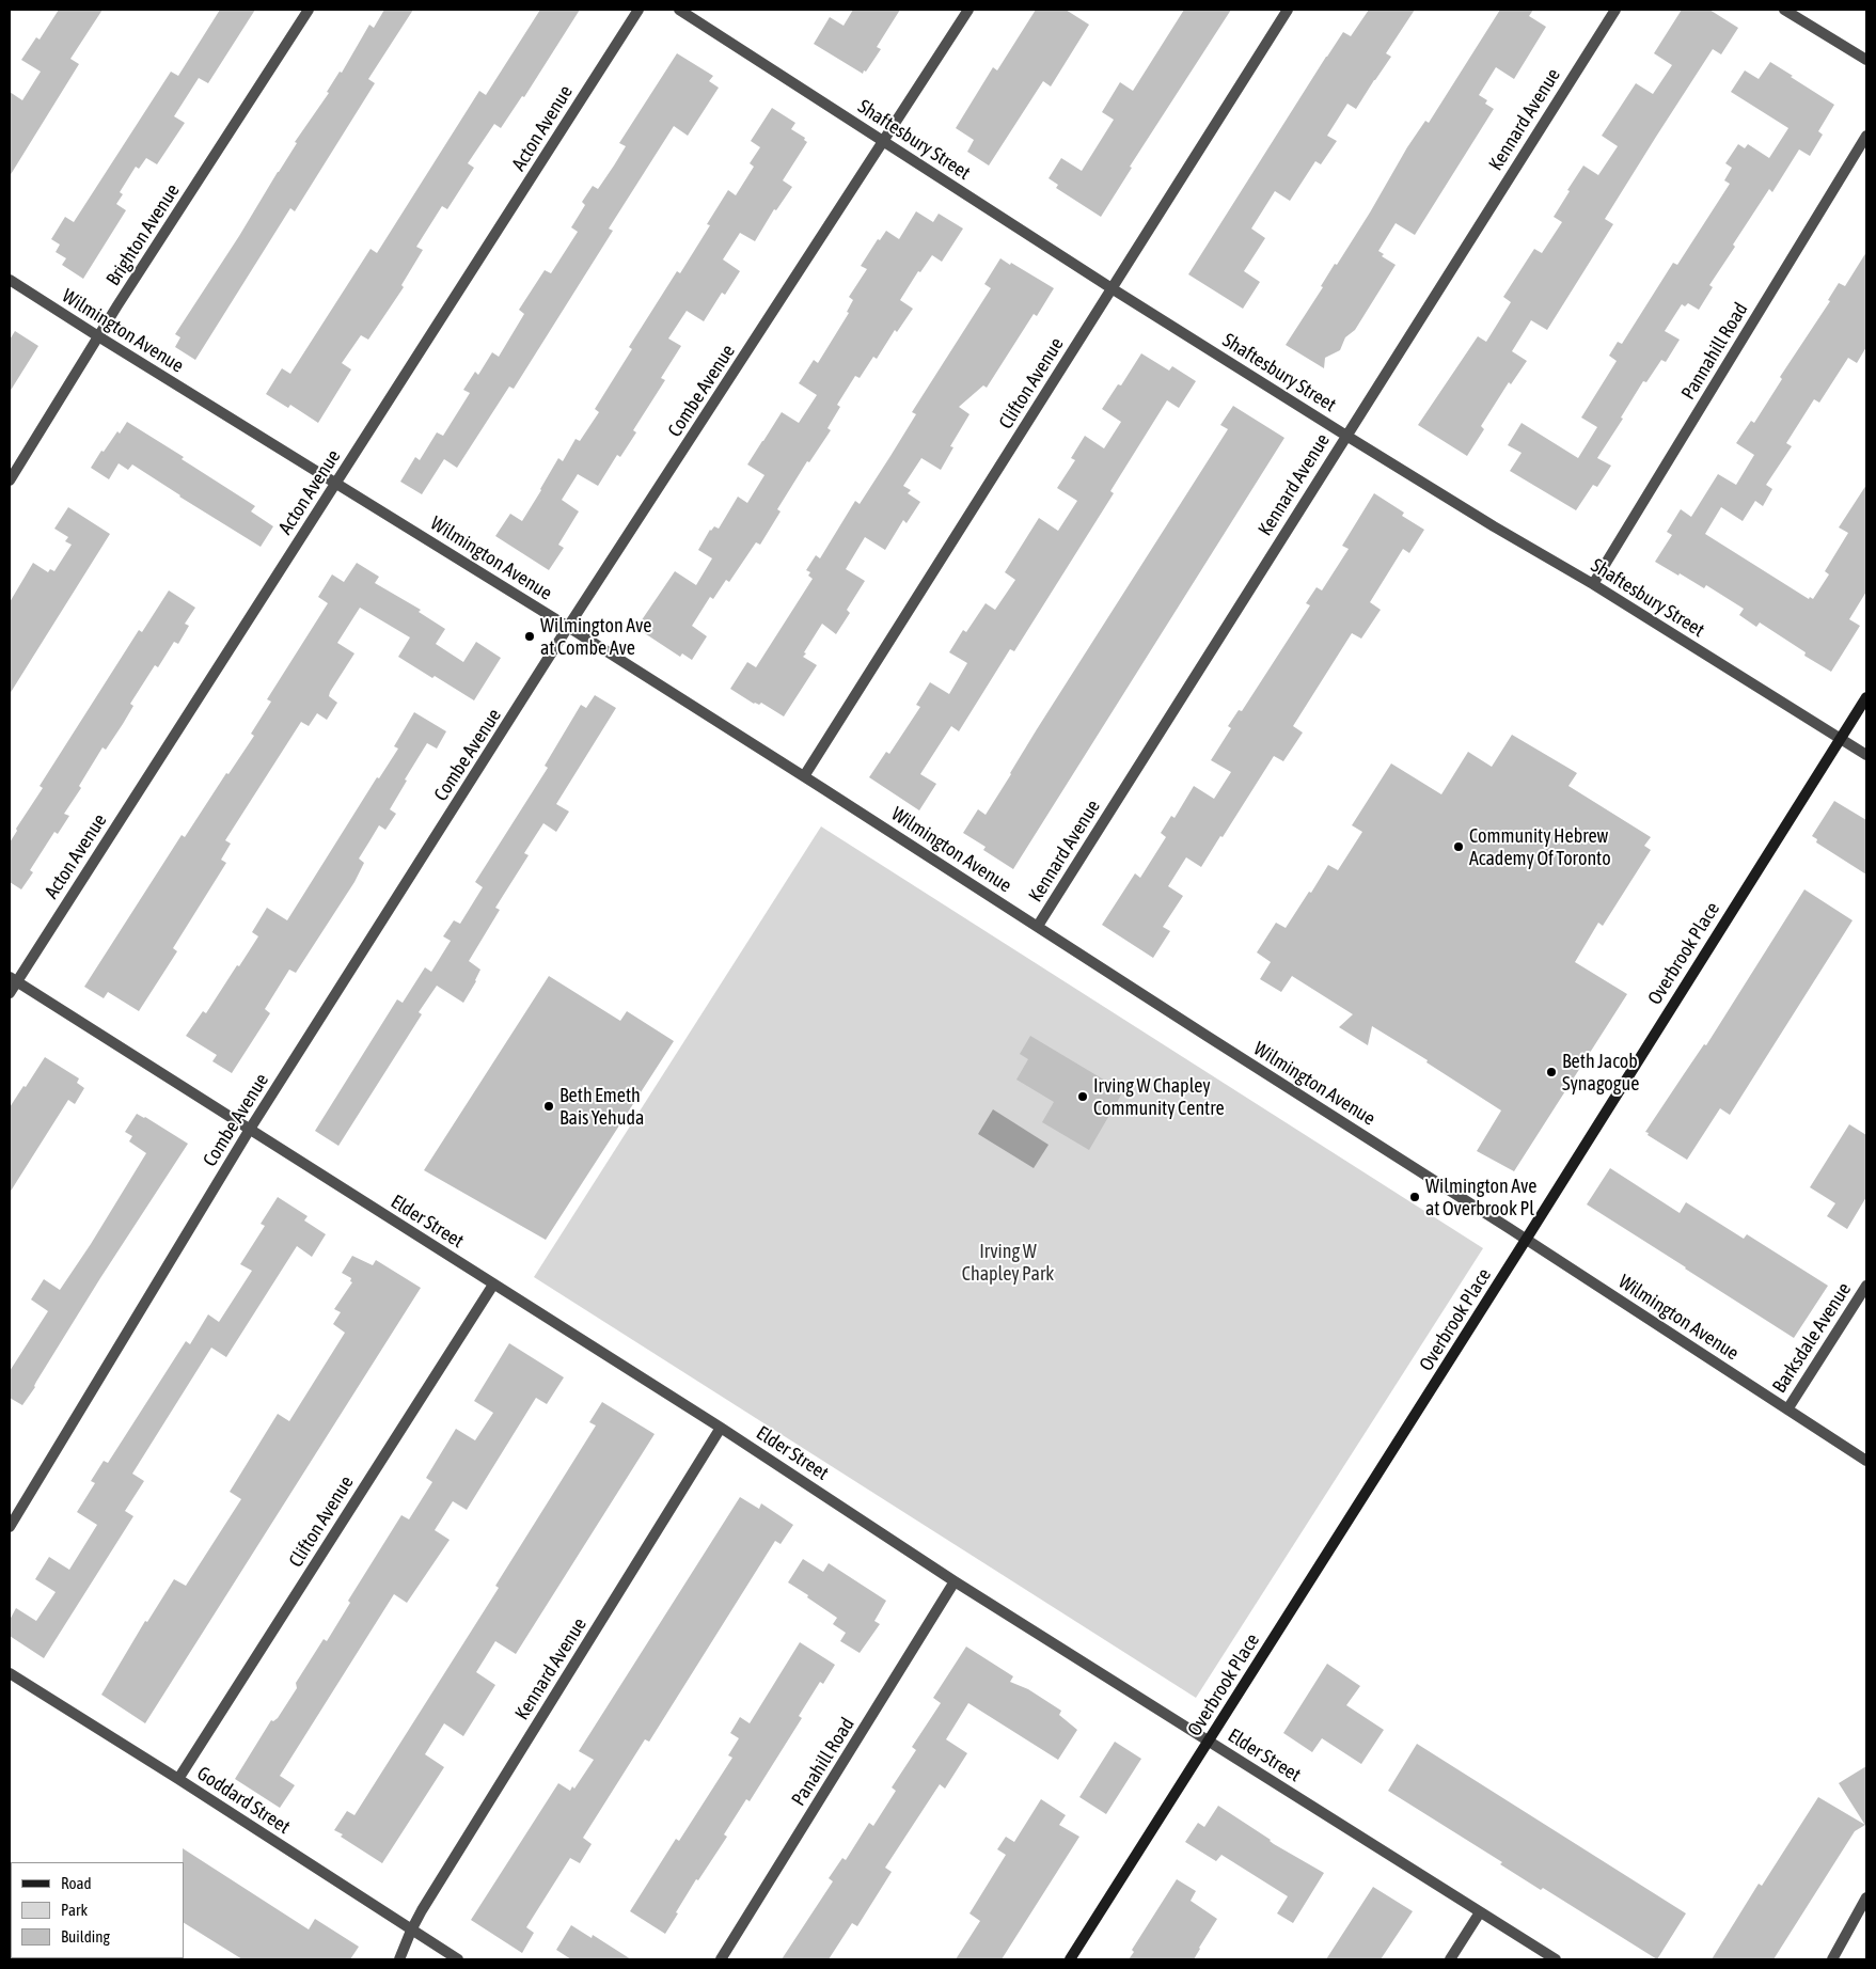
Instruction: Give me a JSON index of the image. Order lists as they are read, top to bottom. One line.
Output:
{"streets":{"street":["Kennard Avenue","Acton Avenue","Shaftesbury Street","Brighton Avenue","Wilmington Avenue","Pannahill Road","Clifton Avenue","Combe Avenue","Overbrook Place","Elder Street","Barksdale Avenue","Panahill Road","Goddard Street"]},"crossings":[["Kennard Avenue","Shaftesbury Street"],["Kennard Avenue","Wilmington Avenue"],["Kennard Avenue","Elder Street"],["Kennard Avenue","Goddard Street"],["Acton Avenue","Wilmington Avenue"],["Acton Avenue","Elder Street"],["Shaftesbury Street","Pannahill Road"],["Shaftesbury Street","Clifton Avenue"],["Shaftesbury Street","Combe Avenue"],["Shaftesbury Street","Overbrook Place"],["Brighton Avenue","Wilmington Avenue"],["Wilmington Avenue","Clifton Avenue"],["Wilmington Avenue","Combe Avenue"],["Wilmington Avenue","Overbrook Place"],["Wilmington Avenue","Barksdale Avenue"],["Clifton Avenue","Elder Street"],["Clifton Avenue","Goddard Street"],["Combe Avenue","Elder Street"],["Overbrook Place","Elder Street"],["Elder Street","Panahill Road"]],"parks":["Irving W Chapley Park"],"places":["Wilmington Ave at Combe Ave","Community Hebrew Academy Of Toronto","Beth Jacob Synagogue","Irving W Chapley Community Centre","Beth Emeth Bais Yehuda","Wilmington Ave at Overbrook Pl"],"legend":["Road","Park","Building"]}
